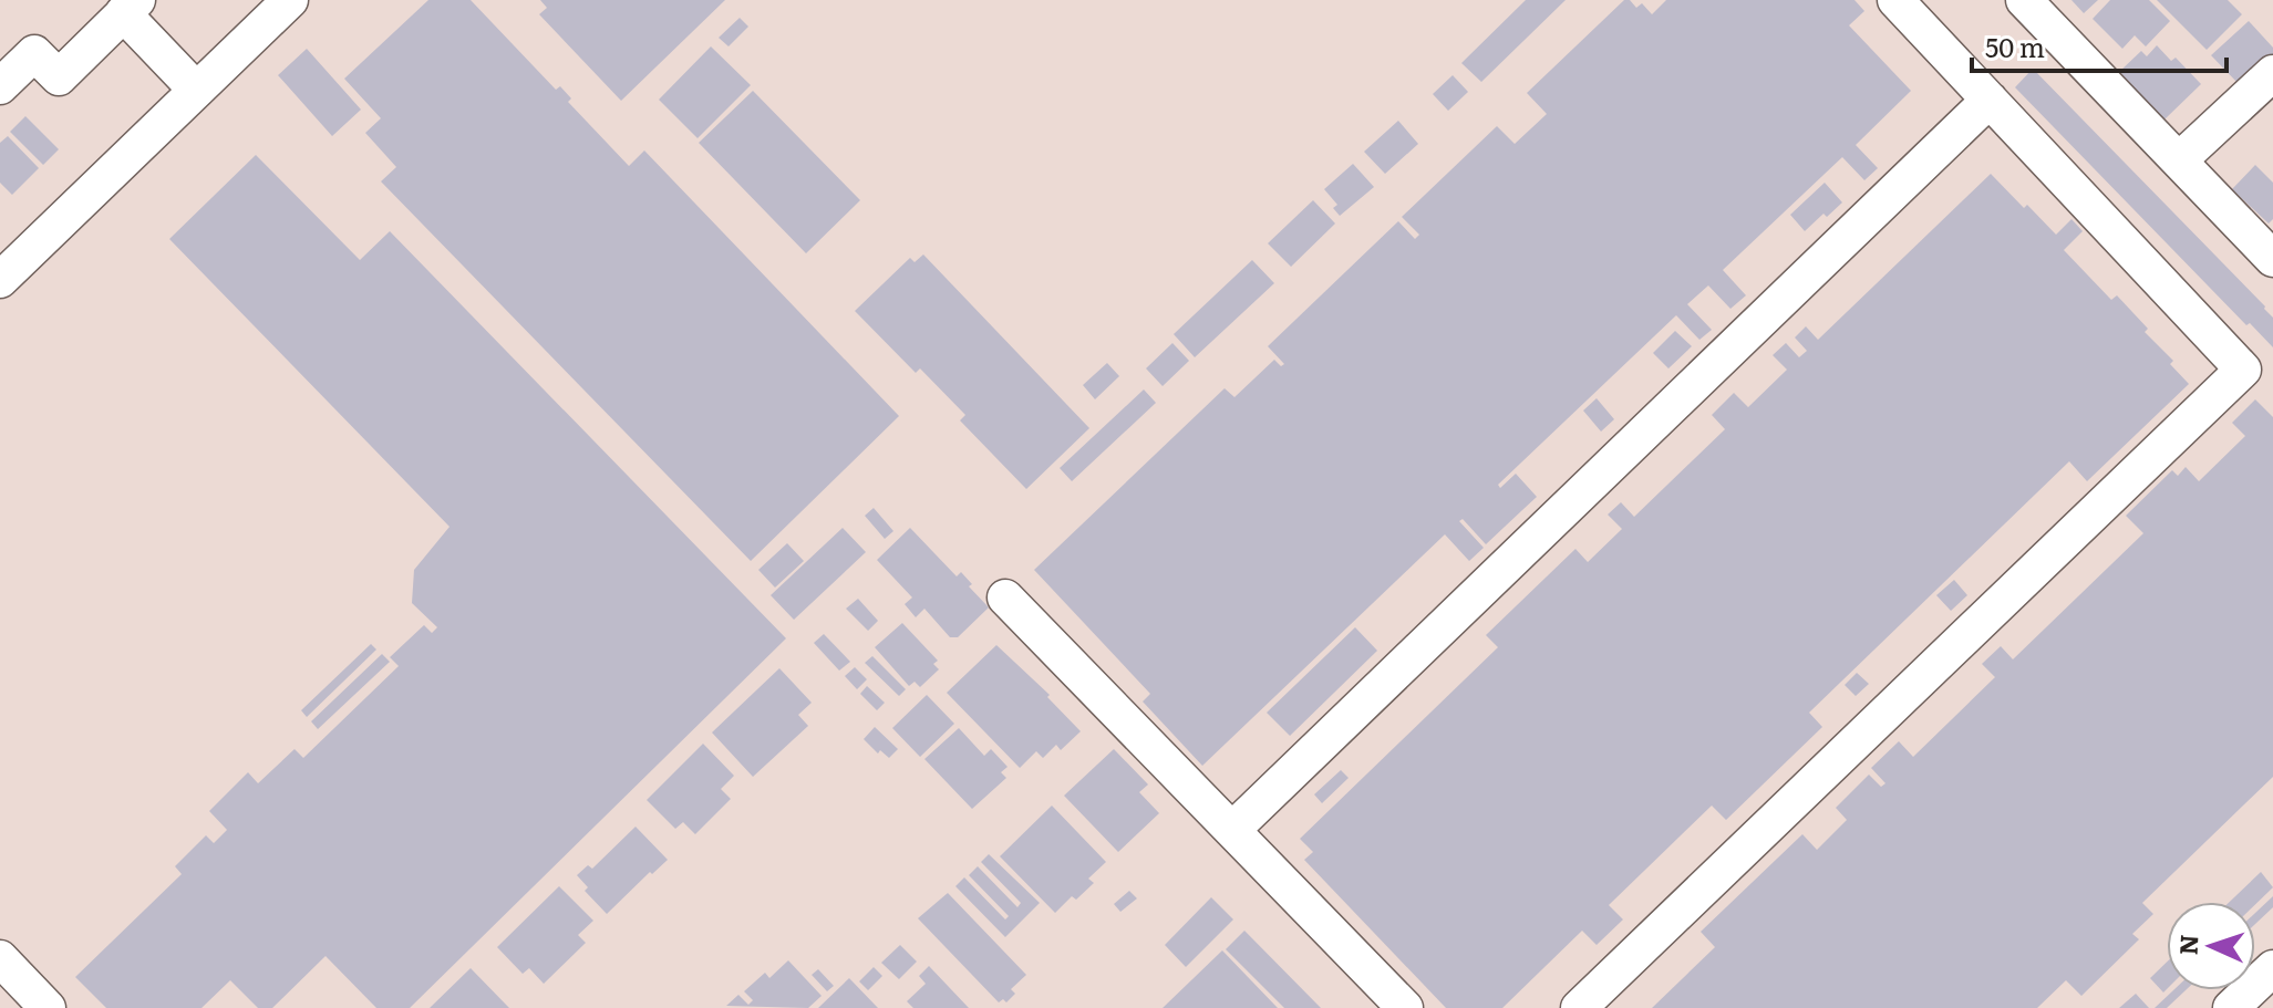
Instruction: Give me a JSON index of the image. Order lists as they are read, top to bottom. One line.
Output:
{"scale_bar":"50 m","north":"left"}
